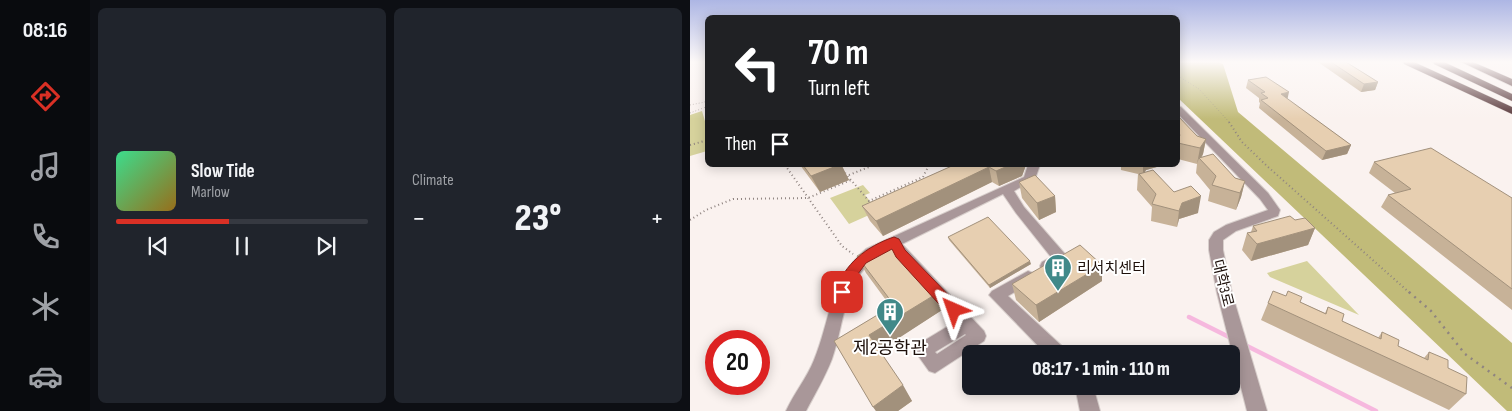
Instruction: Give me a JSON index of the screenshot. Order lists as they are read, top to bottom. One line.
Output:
{"streets":{"street":["대학3로"]},"places":{"building":["리서치센터","제2공학관"]},"page":{"tabs":"08:16","tile":"Climate","turn":["70 m","Turn left"],"then":"Then","song":["Slow Tide","Marlow"],"heat":["−","23°","+"],"limit":"20","trip":"08:17 · 1 min · 110 m"}}
